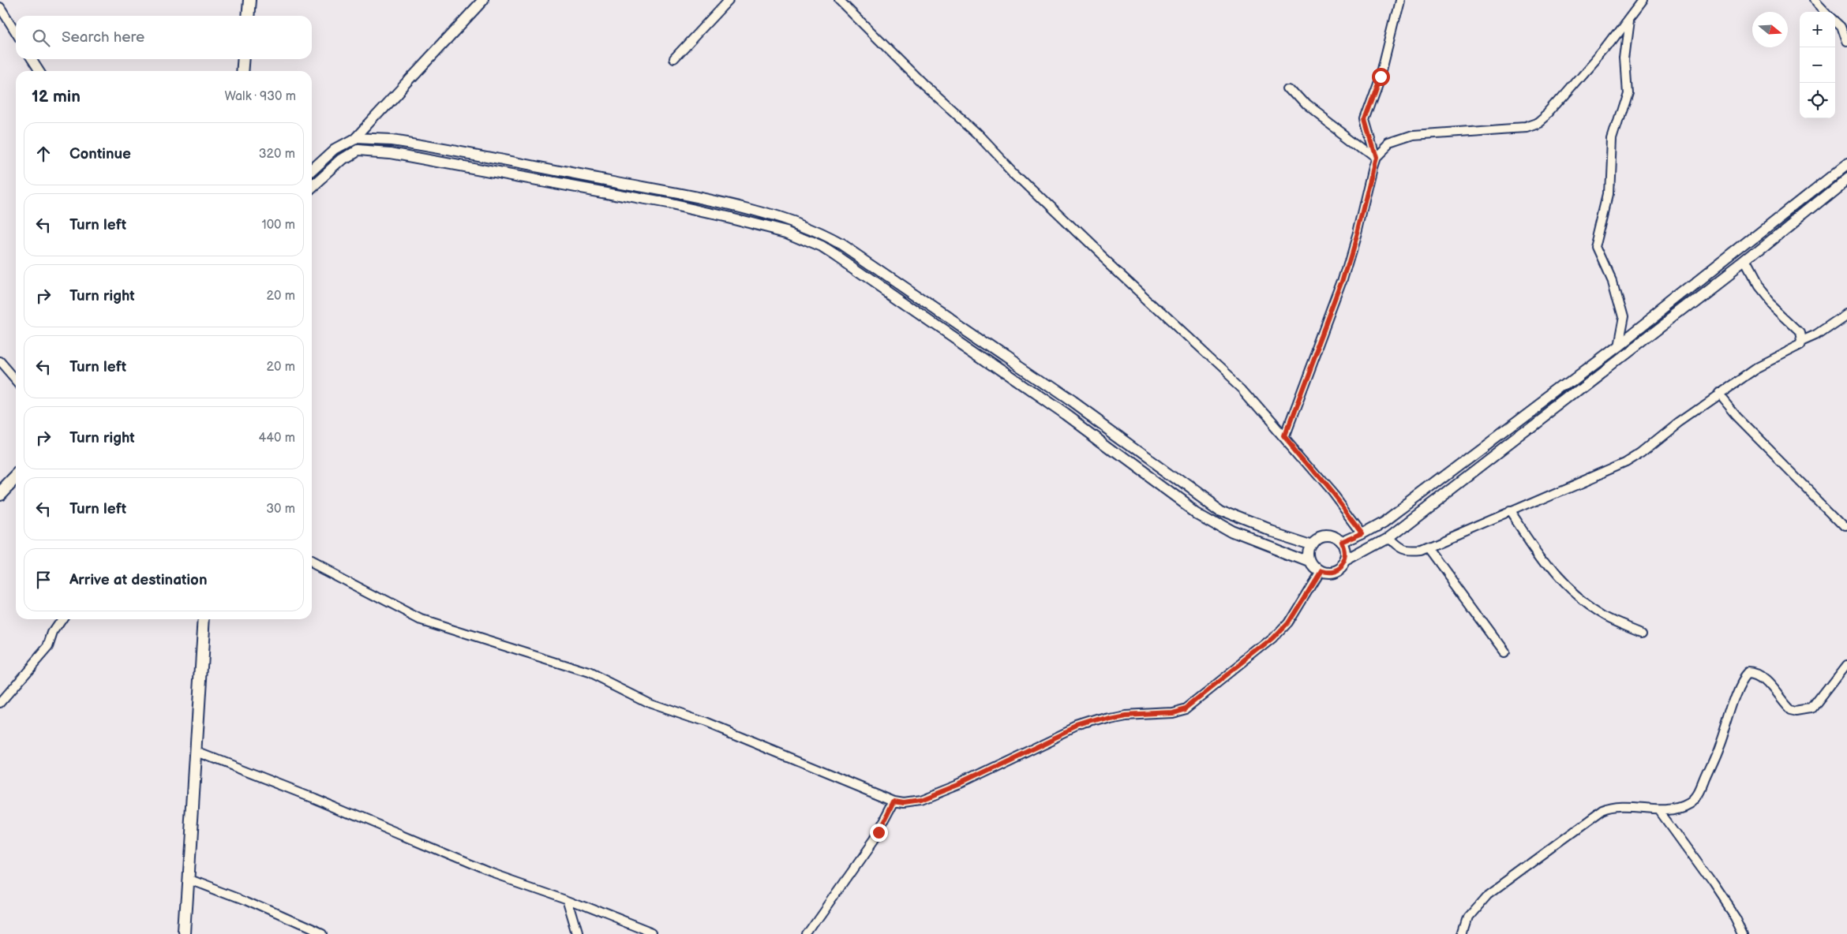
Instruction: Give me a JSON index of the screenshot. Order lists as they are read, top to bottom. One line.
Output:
{"north":"right","page":{"map_buttons":["+","−"],"search":"Search here","heading":["12 min","Walk · 930 m"],"list":[["Continue","320 m"],["Turn left","100 m"],["Turn right","20 m"],["Turn left","20 m"],["Turn right","440 m"],["Turn left","30 m"],"Arrive at destination"]}}
